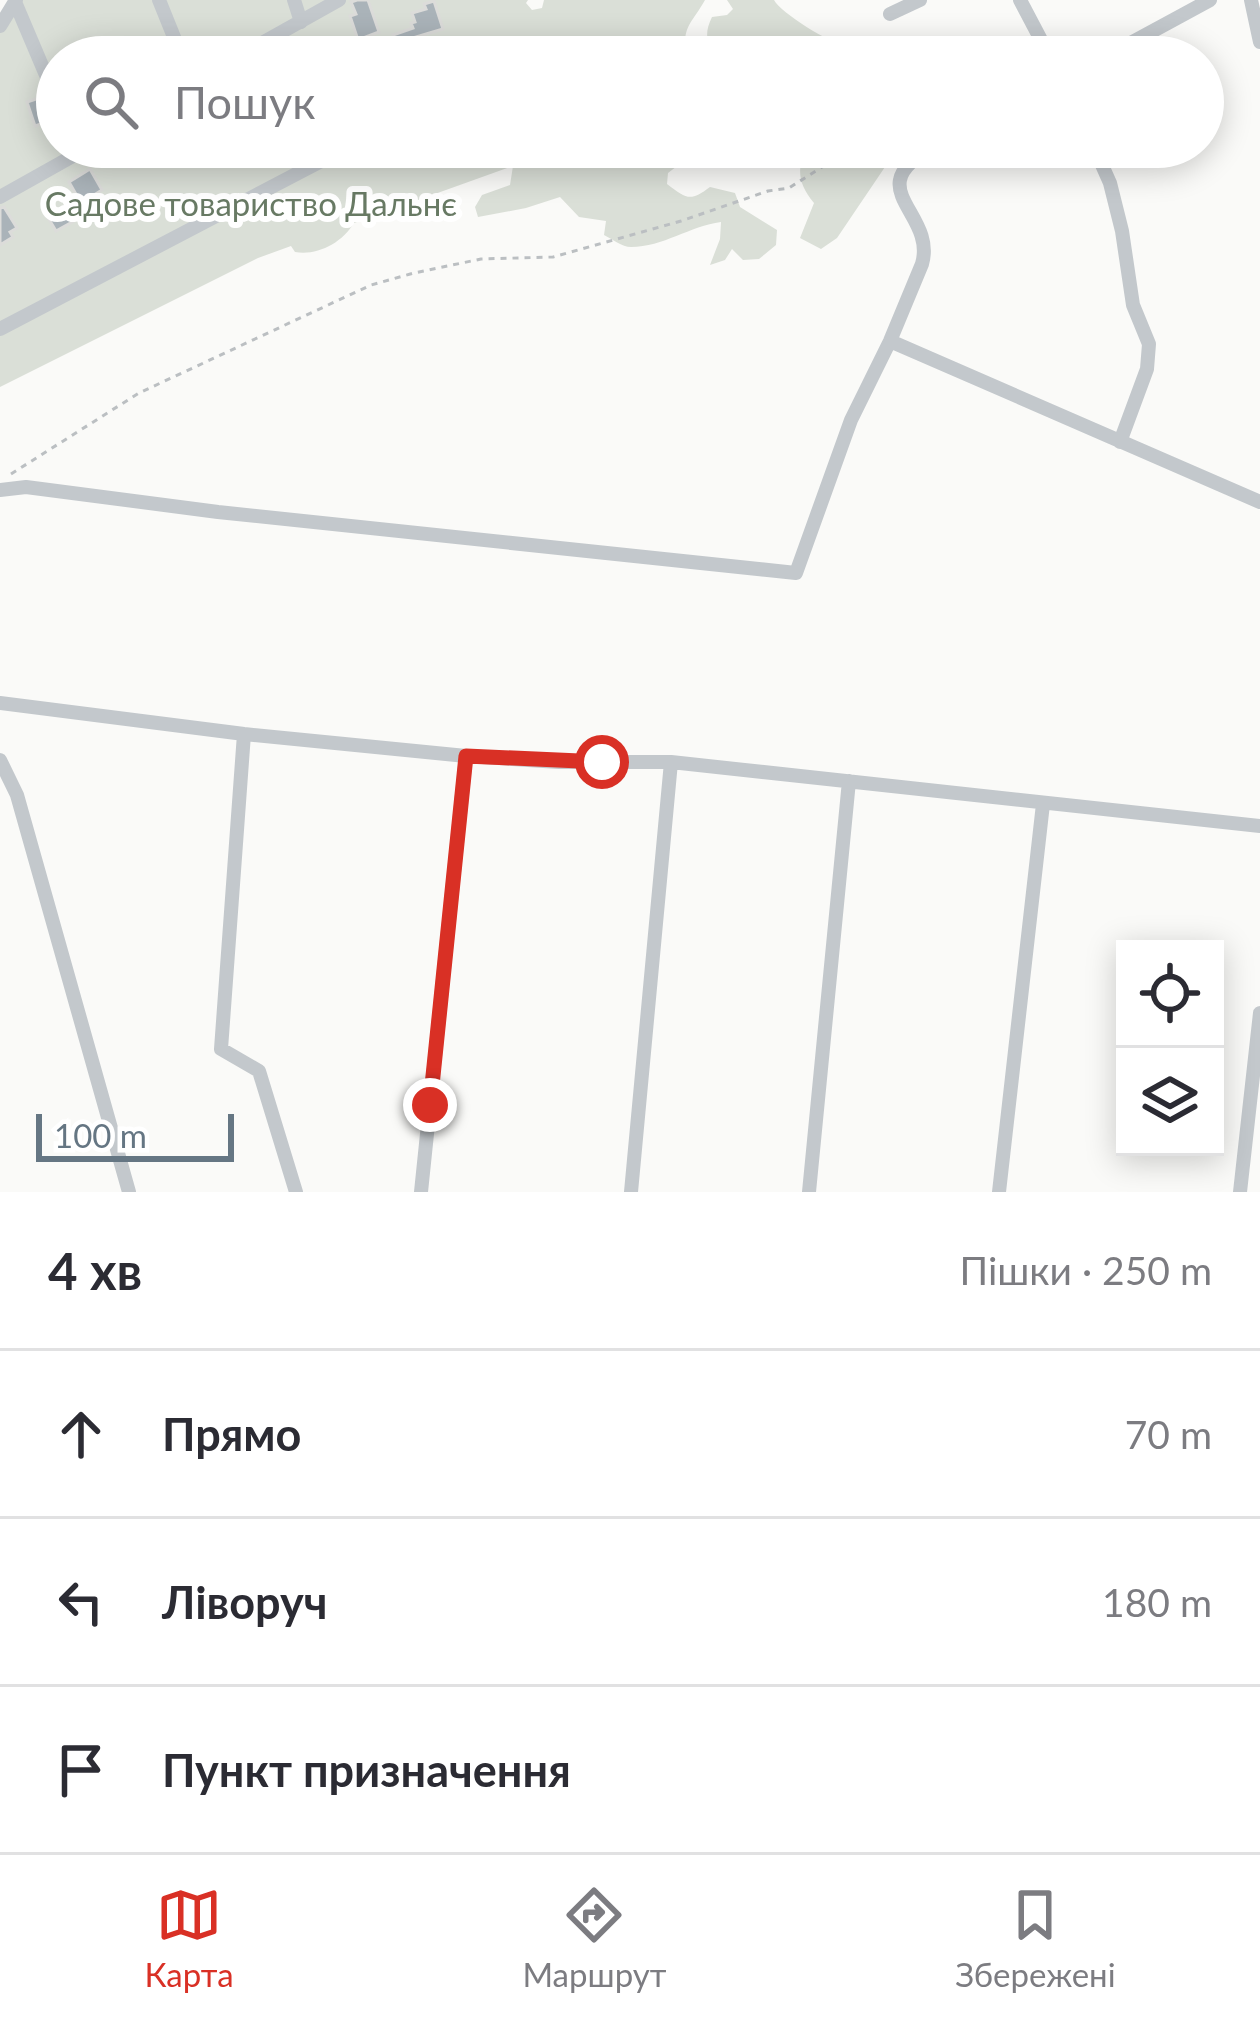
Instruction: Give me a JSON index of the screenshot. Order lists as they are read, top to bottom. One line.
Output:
{"parks":["Садове товариство Дальнє"],"scale_bar":"100 m","page":{"search":"Пошук","scale":"100 m","heading":["4 хв","Пішки · 250 m"],"list":[["Прямо","70 m"],["Ліворуч","180 m"],"Пункт призначення"],"nav":["Карта","Маршрут","Збережені"]}}
